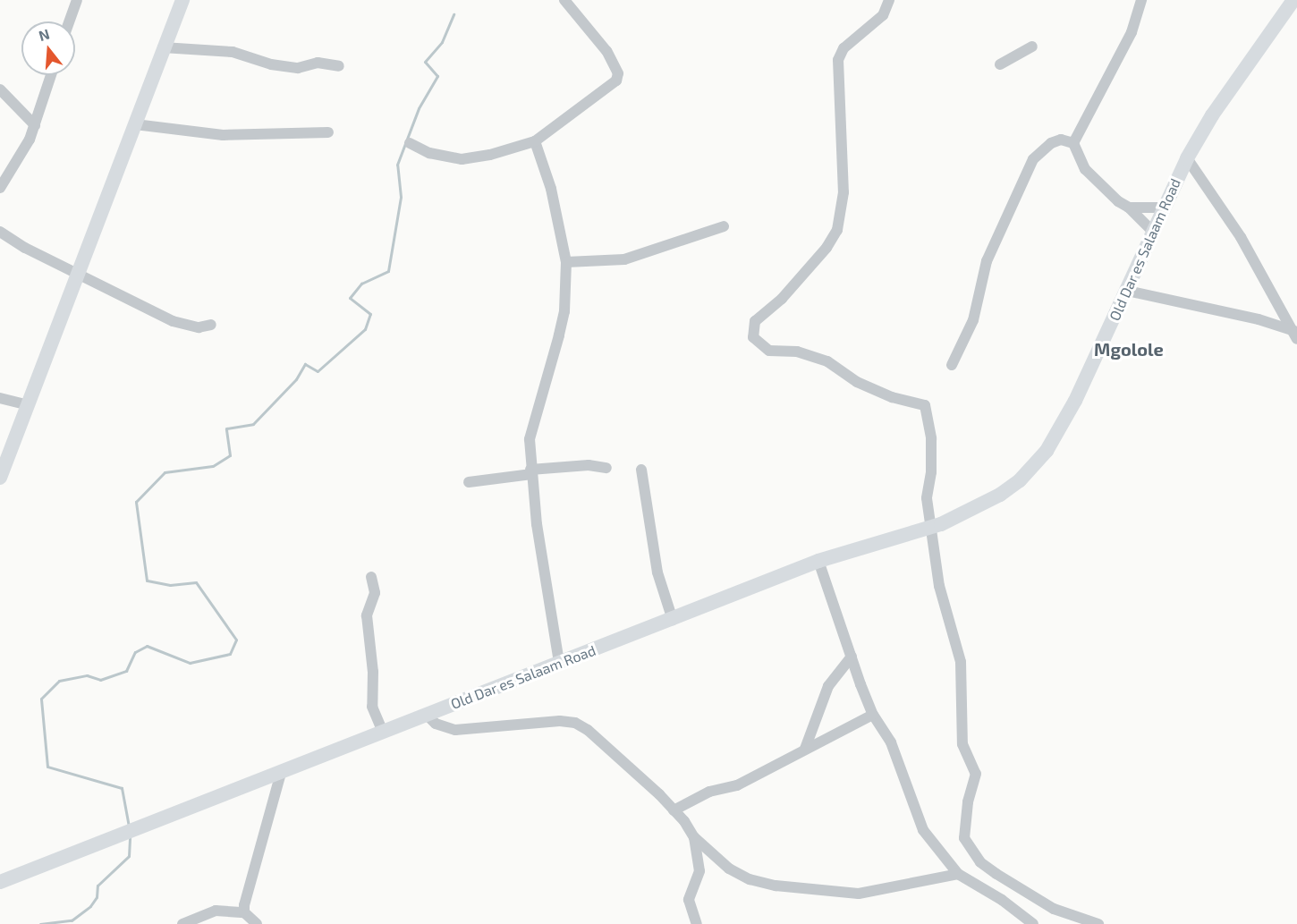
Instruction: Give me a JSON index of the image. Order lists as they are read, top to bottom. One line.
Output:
{"streets":{"street":["Old Dar es Salaam Road"]},"districts":["Mgolole"],"north":"top"}
